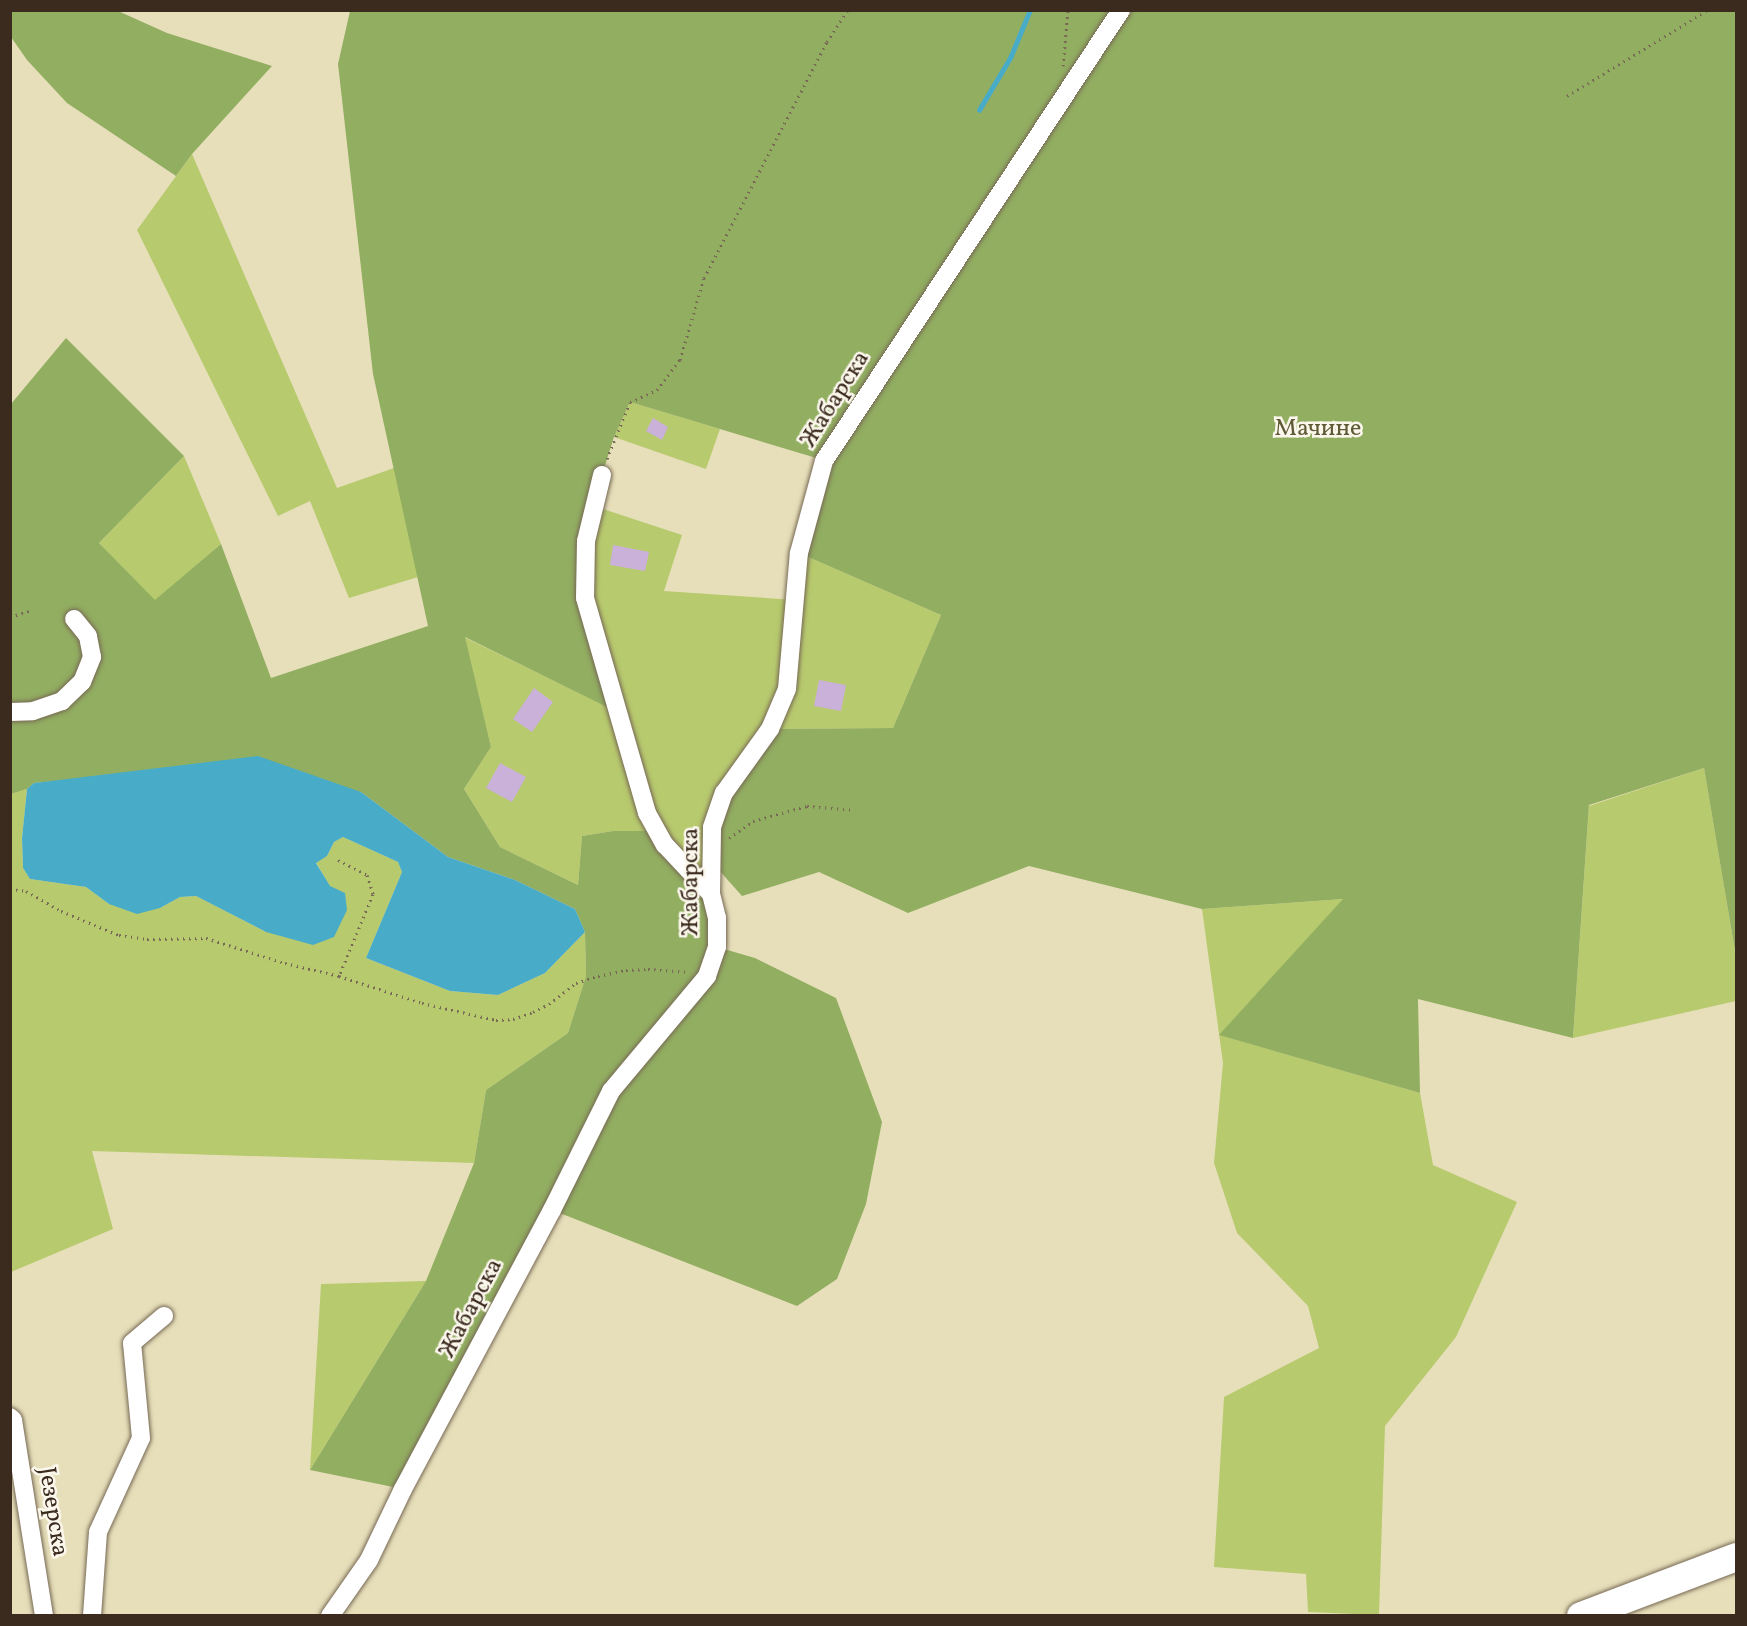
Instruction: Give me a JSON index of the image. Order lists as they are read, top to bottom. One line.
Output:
{"streets":{"street":["Жабарска","Језерска"]},"parks":["Мачине"]}
